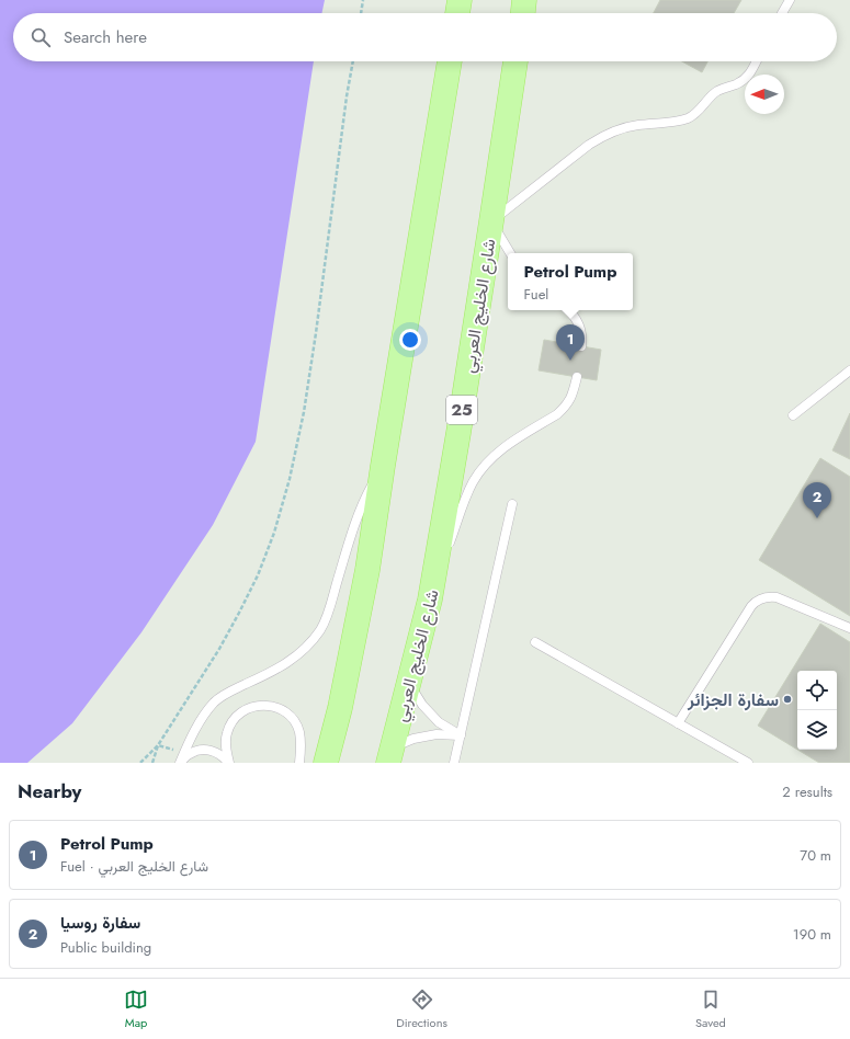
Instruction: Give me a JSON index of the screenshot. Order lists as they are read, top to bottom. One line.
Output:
{"streets":{"main road":["شارع الخليج العربي","25"]},"places":["سفارة الجزائر"],"north":"left","page":{"search":"Search here","popup":["Petrol Pump","Fuel"],"pins":["1","2"],"heading":["Nearby","2 results"],"list":[{"mark":"1","name":"Petrol Pump","note":"Fuel · شارع الخليج العربي","value":"70 m"},{"mark":"2","name":"سفارة روسيا","note":"Public building","value":"190 m"}],"nav":["Map","Directions","Saved"]}}
